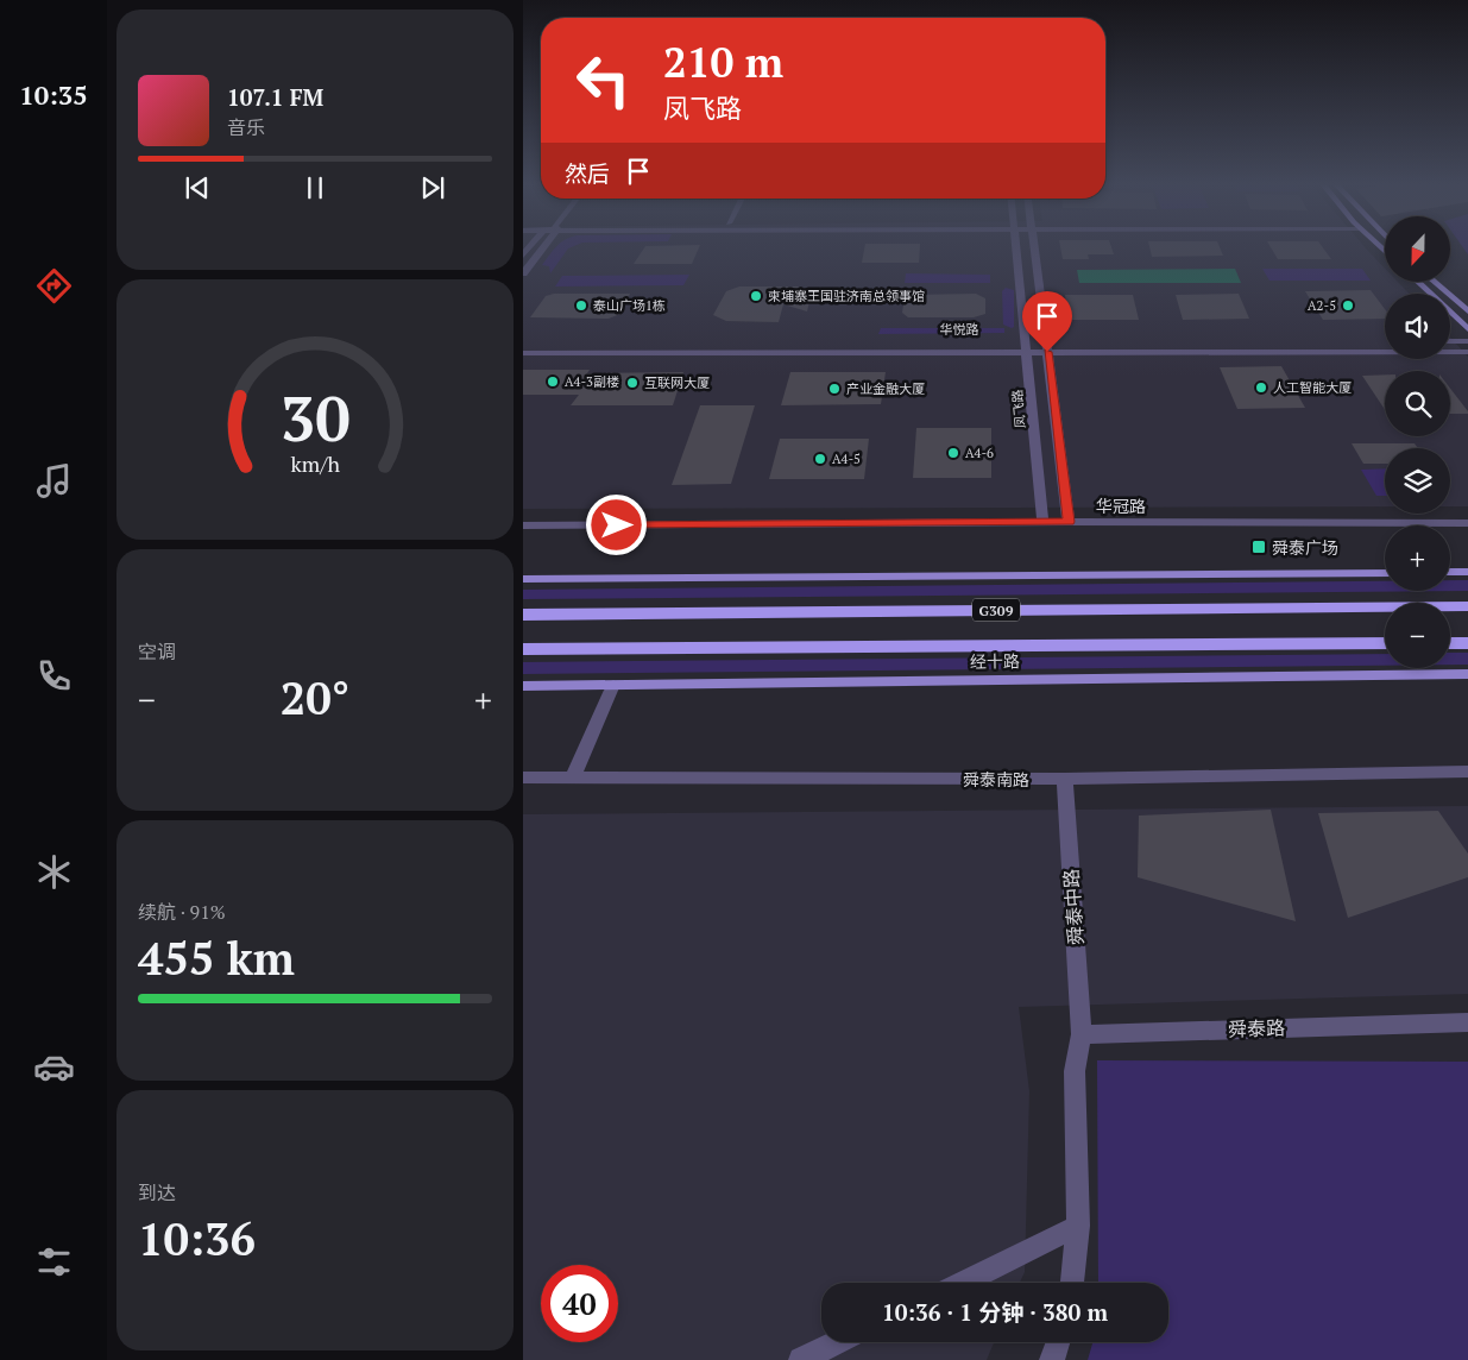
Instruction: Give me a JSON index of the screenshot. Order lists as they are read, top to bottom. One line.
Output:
{"streets":{"highway":["G309","经十路"],"street":["华悦路","凤飞路","华冠路","舜泰南路","舜泰中路","舜泰路"]},"crossings":[["华悦路","凤飞路"],["凤飞路","华冠路"],["舜泰南路","舜泰中路"],["舜泰中路","舜泰路"]],"places":{"other":["柬埔寨王国驻济南总领事馆","泰山广场1栋","A2-5","A4-3副楼","互联网大厦","人工智能大厦","产业金融大厦","A4-6","A4-5"],"transit":["舜泰广场"]},"north":"bottom","page":{"tabs":"10:35","turn":["210 m","凤飞路"],"song":["107.1 FM","音乐"],"then":"然后","map_buttons":["+","−"],"tile":["空调",["续航 · 91%","455 km"],["到达","10:36"]],"heat":["−","20°","+"],"limit":"40","trip":"10:36 · 1 分钟 · 380 m","gauge":["30","km/h"]}}
